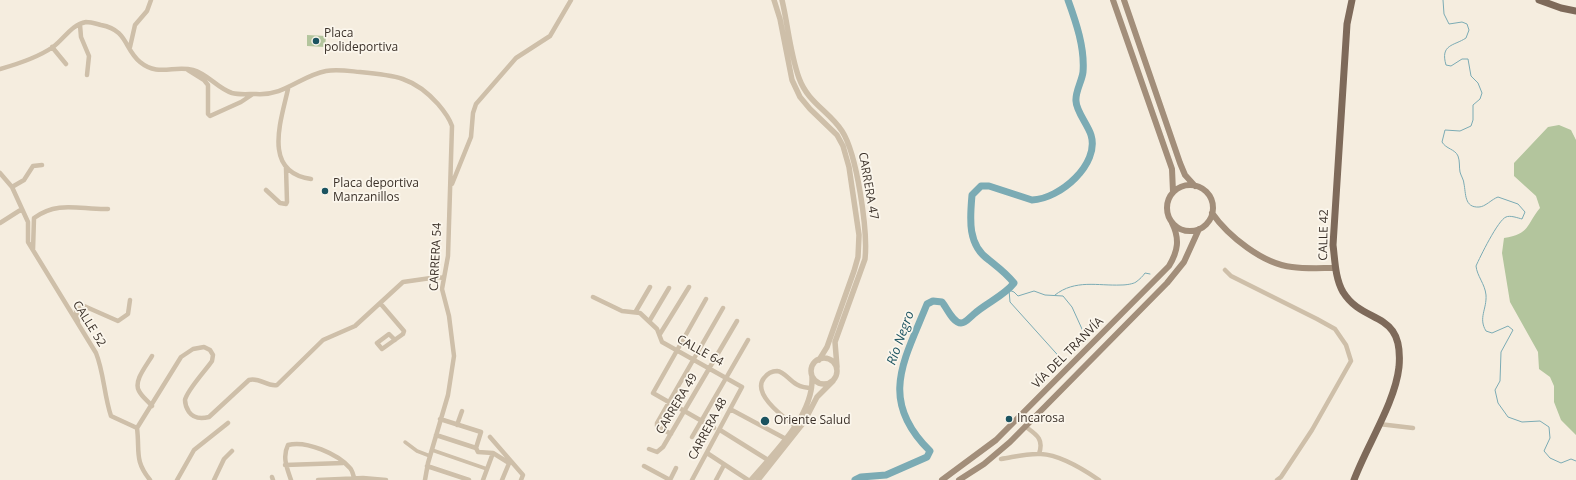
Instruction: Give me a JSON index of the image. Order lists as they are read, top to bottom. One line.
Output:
{"streets":{"main road":["CALLE 42","VÍA DEL TRANVÍA"],"street":["CARRERA 47","CARRERA 54","CALLE 52","CALLE 64","CARRERA 49","CARRERA 48"]},"crossings":[["CALLE 64","CARRERA 49"],["CALLE 64","CARRERA 48"]],"water":["Río Negro"],"places":["Placa polideportiva","Placa deportiva Manzanillos","Incarosa","Oriente Salud"]}
